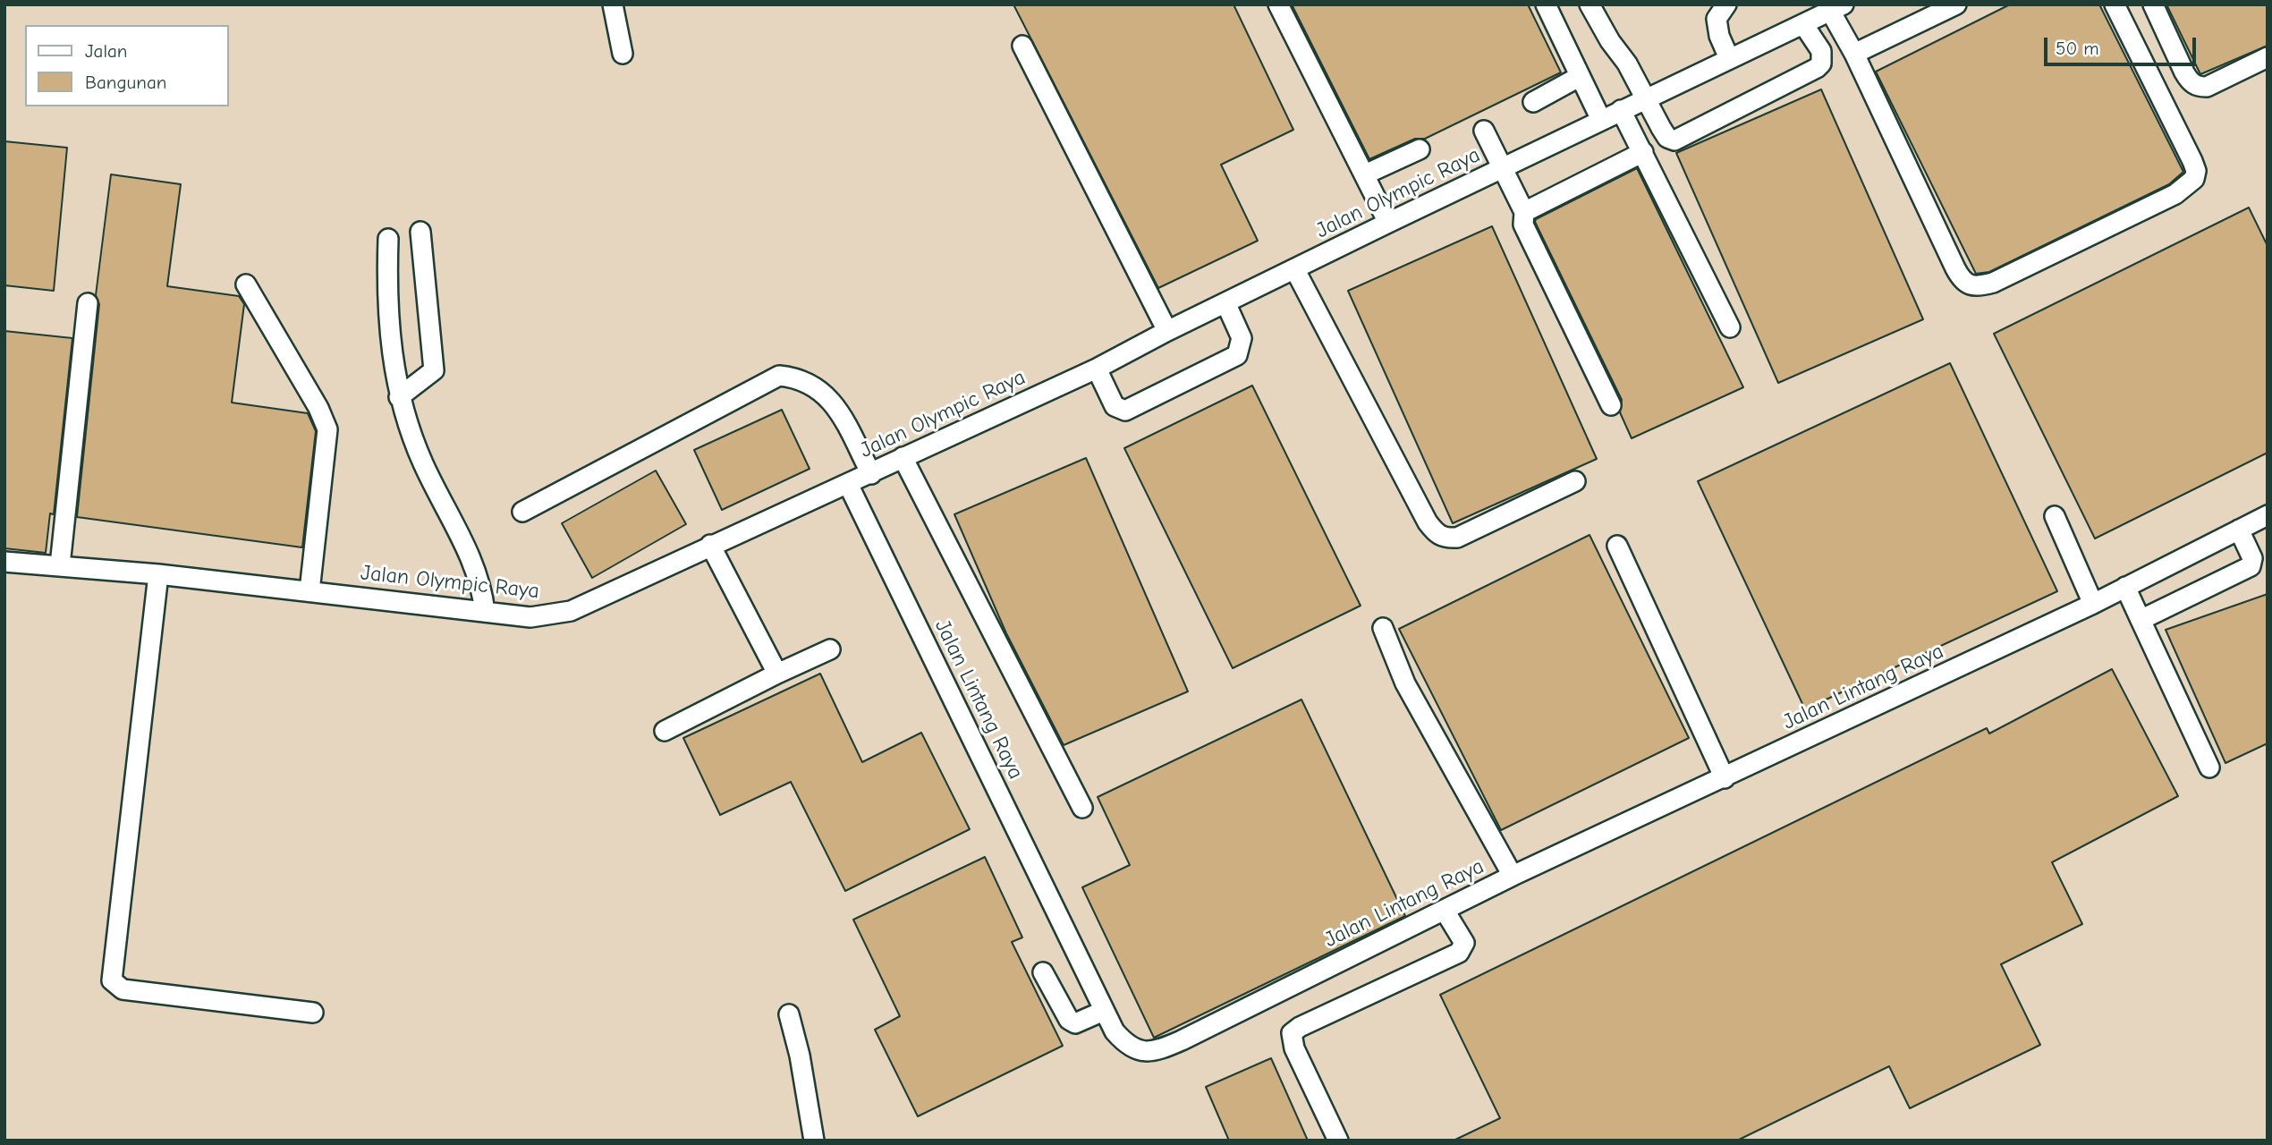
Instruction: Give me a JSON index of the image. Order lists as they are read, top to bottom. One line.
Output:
{"streets":{"street":["Jalan Olympic Raya","Jalan Lintang Raya"]},"crossings":[["Jalan Olympic Raya","Jalan Lintang Raya"]],"legend":["Jalan","Bangunan"],"scale_bar":"50 m"}
